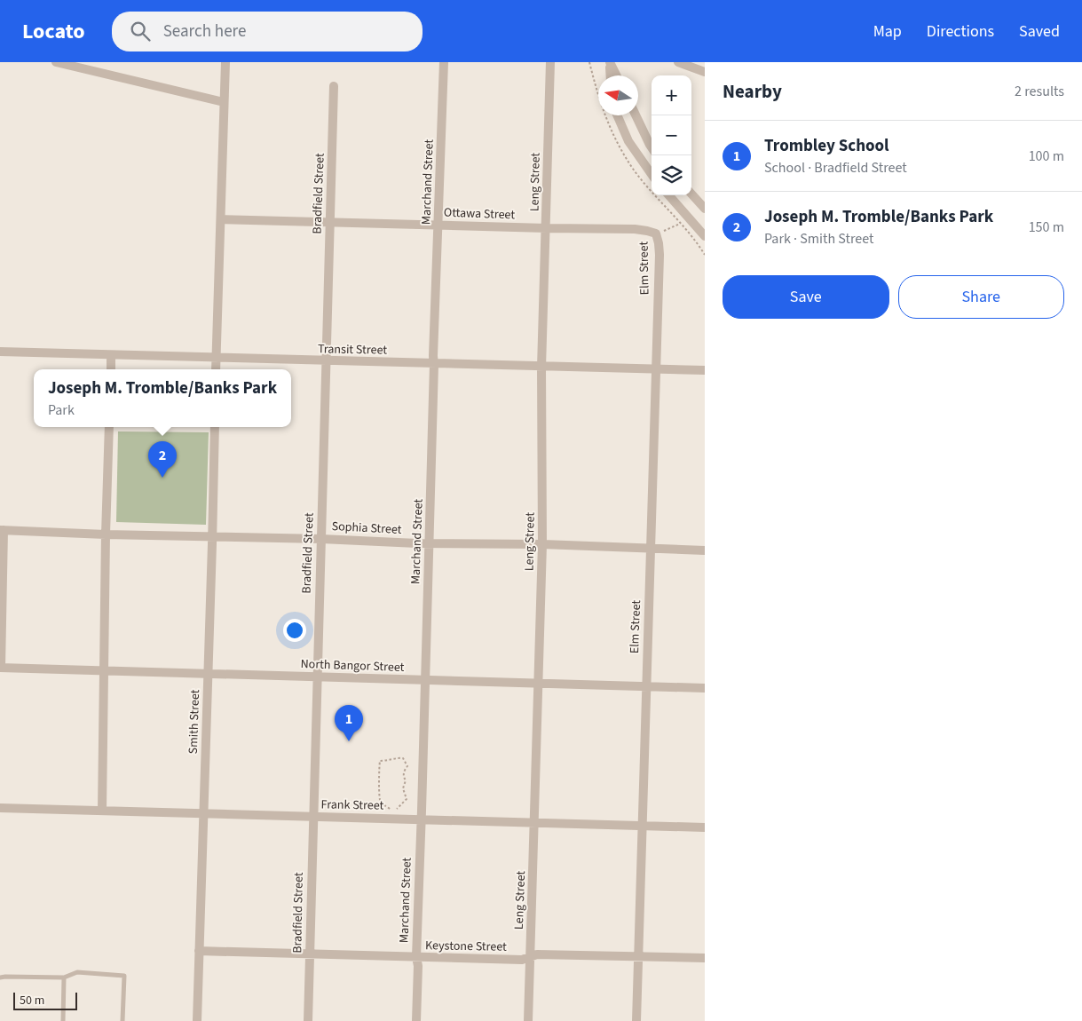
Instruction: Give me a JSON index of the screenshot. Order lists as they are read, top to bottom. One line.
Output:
{"streets":{"street":["Marchand Street","Leng Street","Bradfield Street","Ottawa Street","Elm Street","Transit Street","Sophia Street","North Bangor Street","Smith Street","Frank Street","Keystone Street"]},"crossings":[["Marchand Street","Ottawa Street"],["Marchand Street","Transit Street"],["Marchand Street","Sophia Street"],["Marchand Street","North Bangor Street"],["Marchand Street","Frank Street"],["Marchand Street","Keystone Street"],["Leng Street","Ottawa Street"],["Leng Street","Transit Street"],["Leng Street","Sophia Street"],["Leng Street","North Bangor Street"],["Leng Street","Frank Street"],["Leng Street","Keystone Street"],["Bradfield Street","Ottawa Street"],["Bradfield Street","Transit Street"],["Bradfield Street","Sophia Street"],["Bradfield Street","North Bangor Street"],["Bradfield Street","Frank Street"],["Bradfield Street","Keystone Street"],["Ottawa Street","Elm Street"],["Elm Street","Transit Street"],["Elm Street","Sophia Street"],["Elm Street","North Bangor Street"],["Elm Street","Frank Street"],["Elm Street","Keystone Street"],["Sophia Street","Smith Street"],["North Bangor Street","Smith Street"],["Smith Street","Frank Street"],["Smith Street","Keystone Street"]],"scale_bar":"50 m","north":"left","page":{"header":"Locato","search":"Search here","nav":["Map","Directions","Saved"],"heading":["Nearby","2 results"],"map_buttons":["+","−"],"list":[{"mark":"1","name":"Trombley School","note":"School · Bradfield Street","value":"100 m"},{"mark":"2","name":"Joseph M. Tromble/Banks Park","note":"Park · Smith Street","value":"150 m"}],"buttons":["Save","Share"],"popup":["Joseph M. Tromble/Banks Park","Park"],"pins":["2","1"],"scale":"50 m"}}
